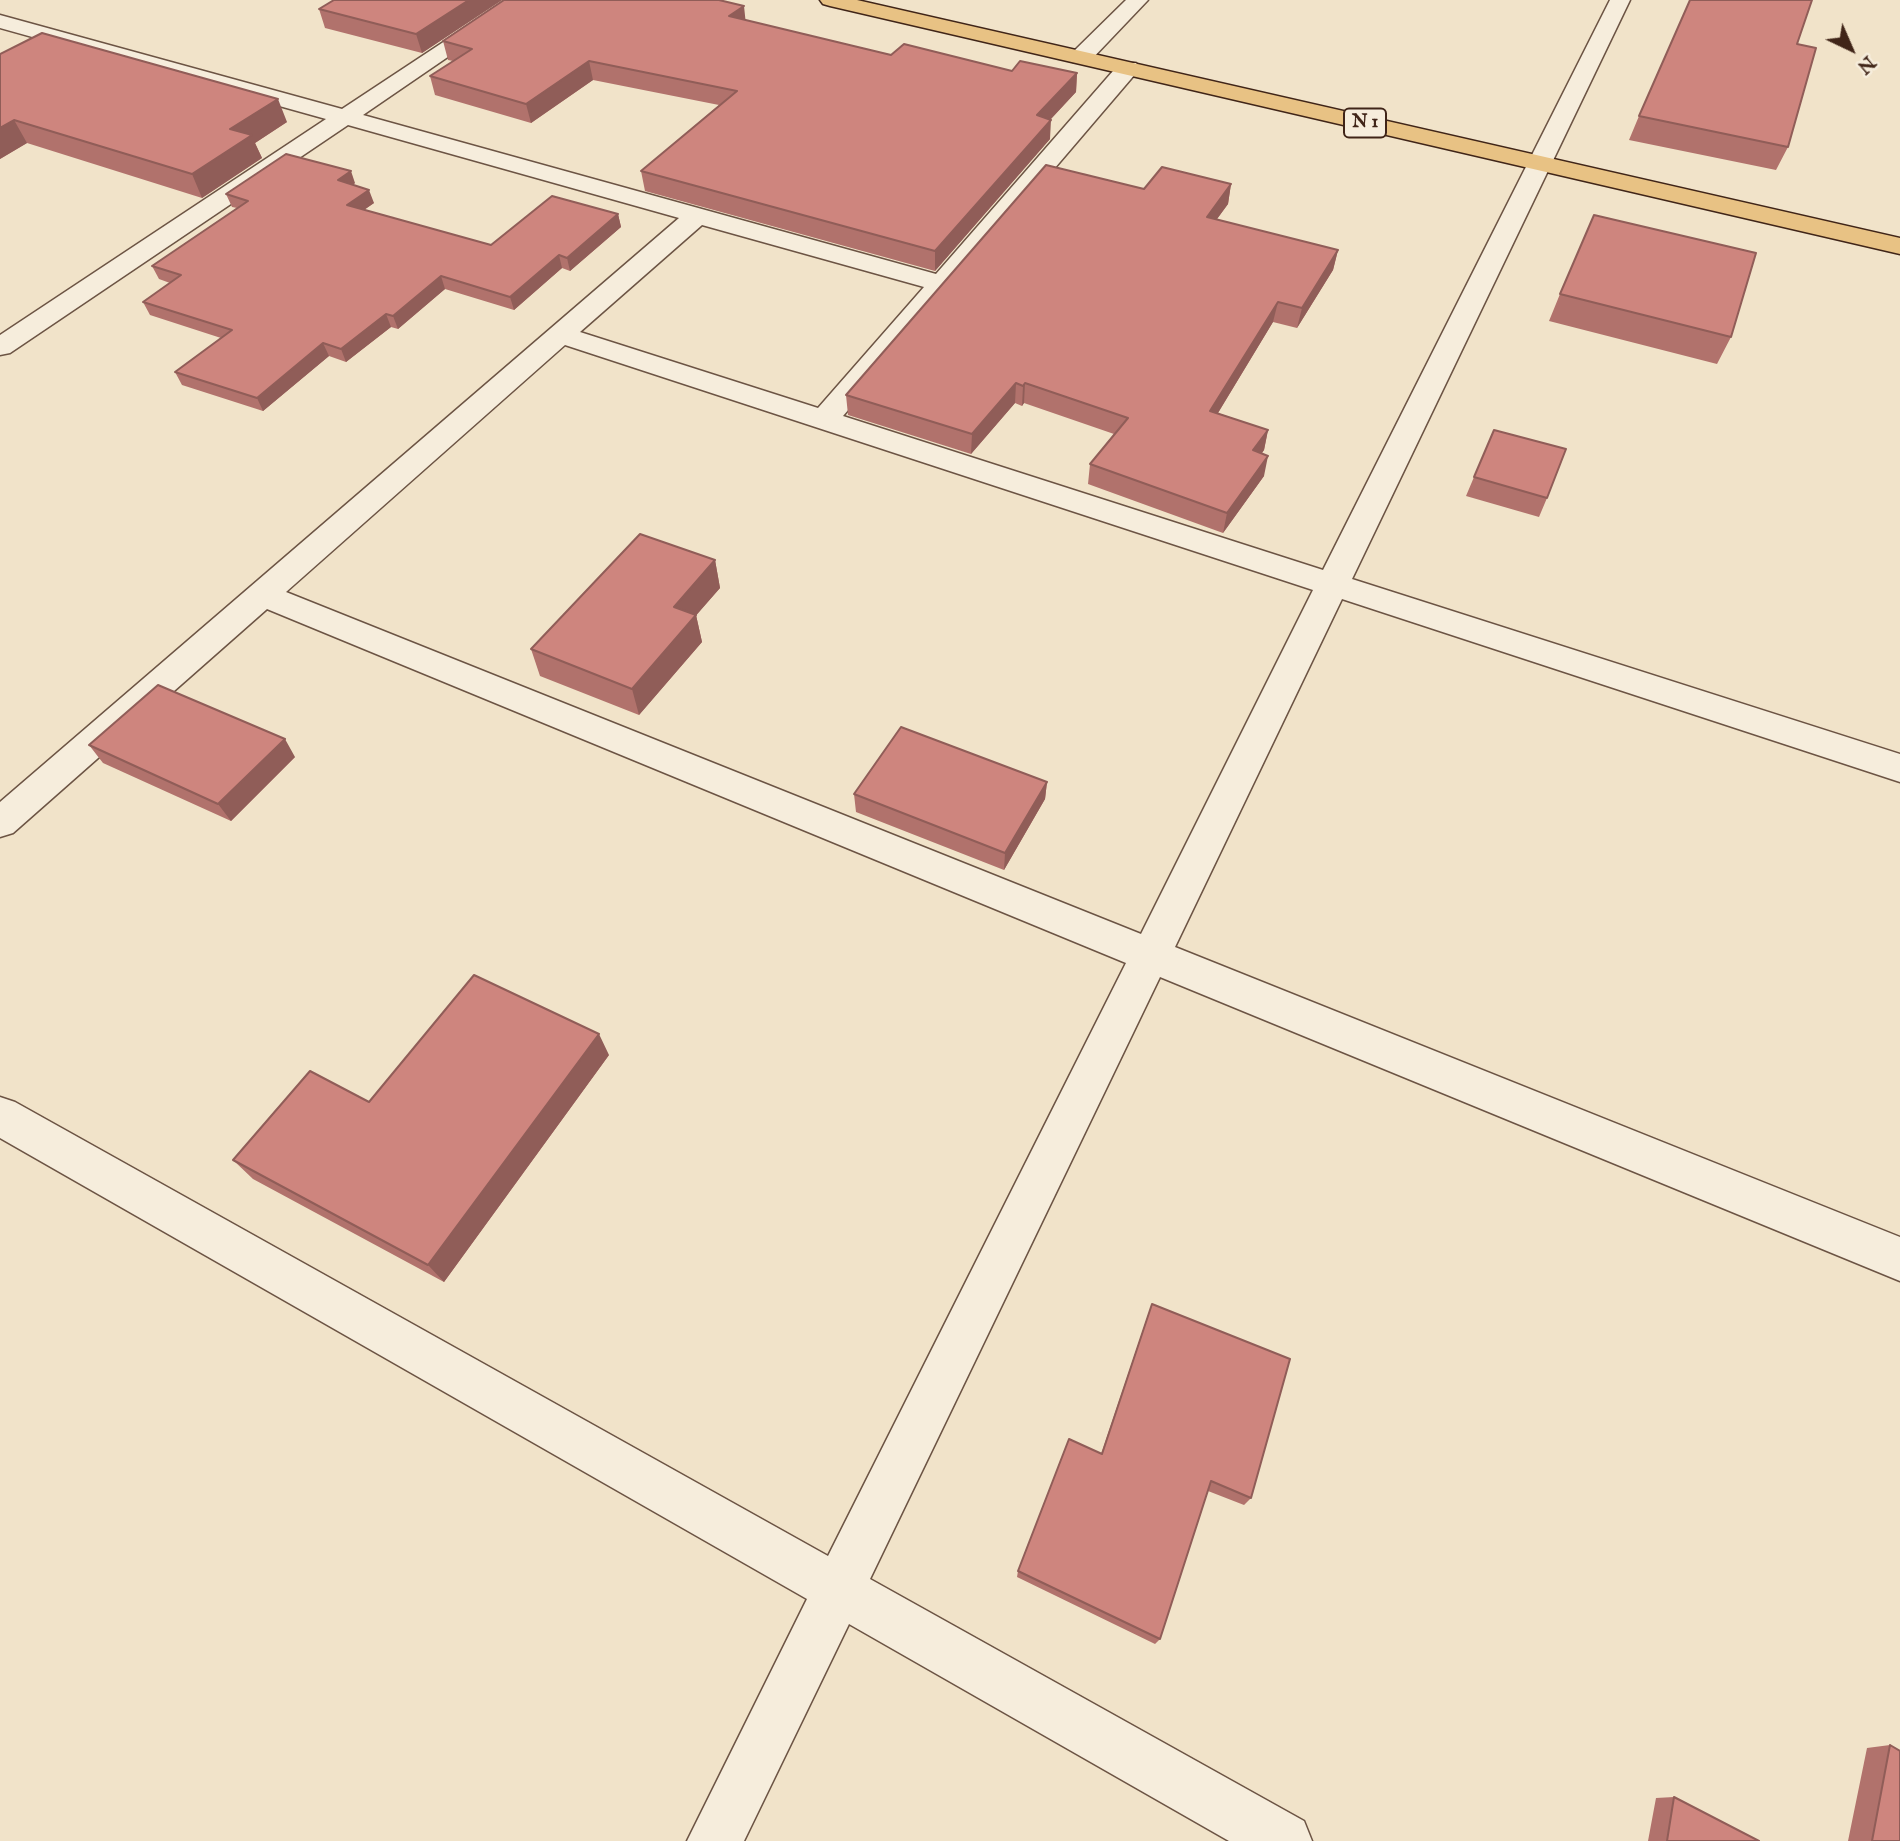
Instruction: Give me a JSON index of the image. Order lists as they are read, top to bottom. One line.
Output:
{"streets":{"highway":["N 1"]},"north":"bottom right"}
